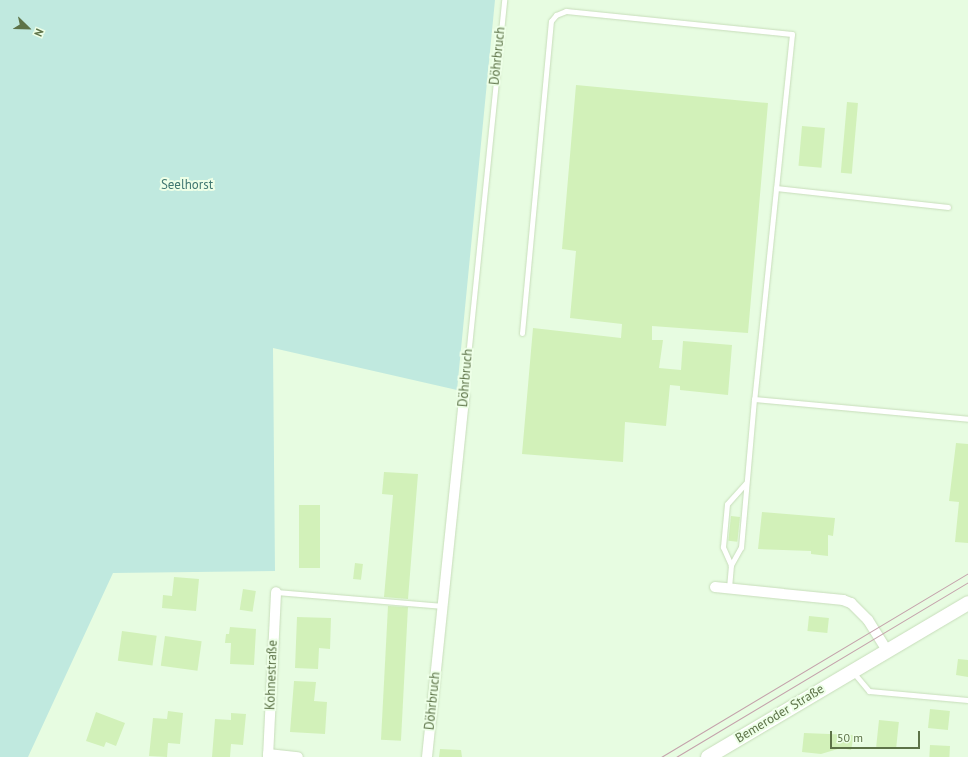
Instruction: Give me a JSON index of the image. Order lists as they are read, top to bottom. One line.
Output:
{"streets":{"main road":["Bemeroder Straße"],"street":["Döhrbruch","Kohnestraße"]},"parks":["Seelhorst"],"scale_bar":"50 m","north":"bottom right"}
